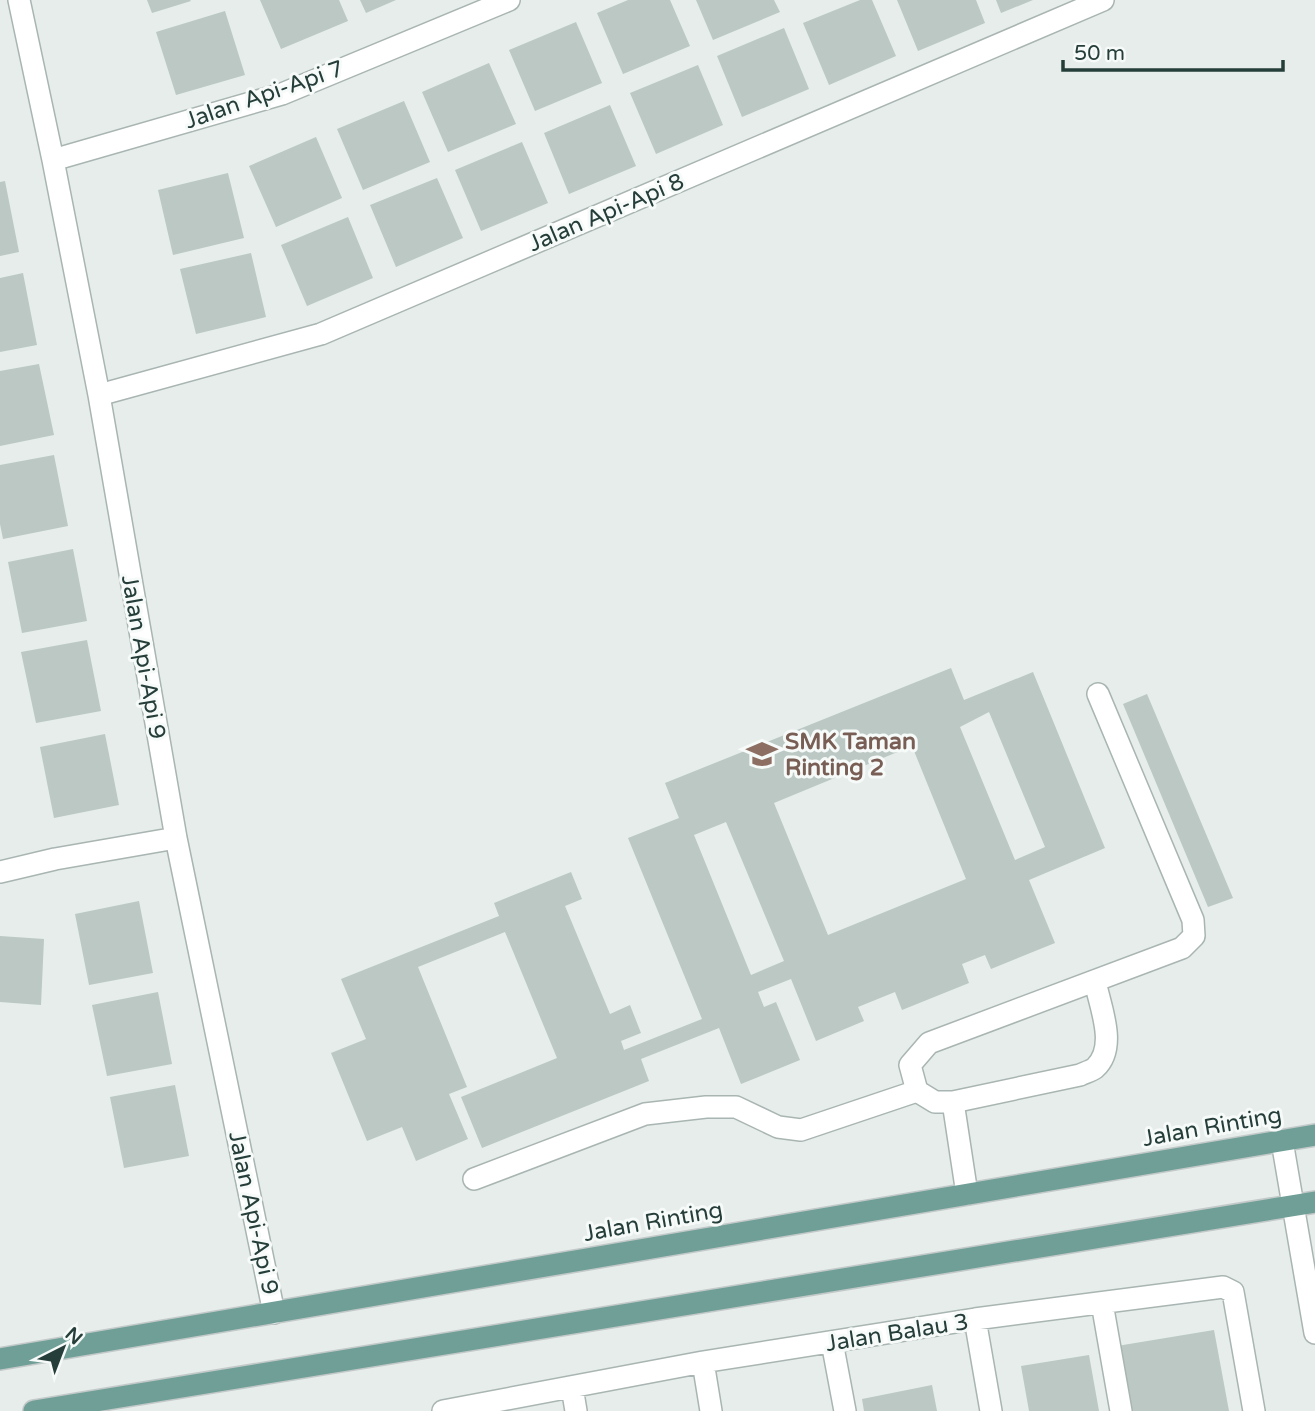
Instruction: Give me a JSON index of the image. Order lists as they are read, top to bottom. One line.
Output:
{"streets":{"main road":["Jalan Rinting"],"street":["Jalan Api-Api 7","Jalan Api-Api 8","Jalan Api-Api 9","Jalan Balau 3"]},"crossings":[["Jalan Api-Api 7","Jalan Api-Api 9"],["Jalan Api-Api 8","Jalan Api-Api 9"],["Jalan Api-Api 9","Jalan Rinting"]],"places":{"school or university":["SMK Taman Rinting 2"]},"scale_bar":"50 m","north":"top right"}
